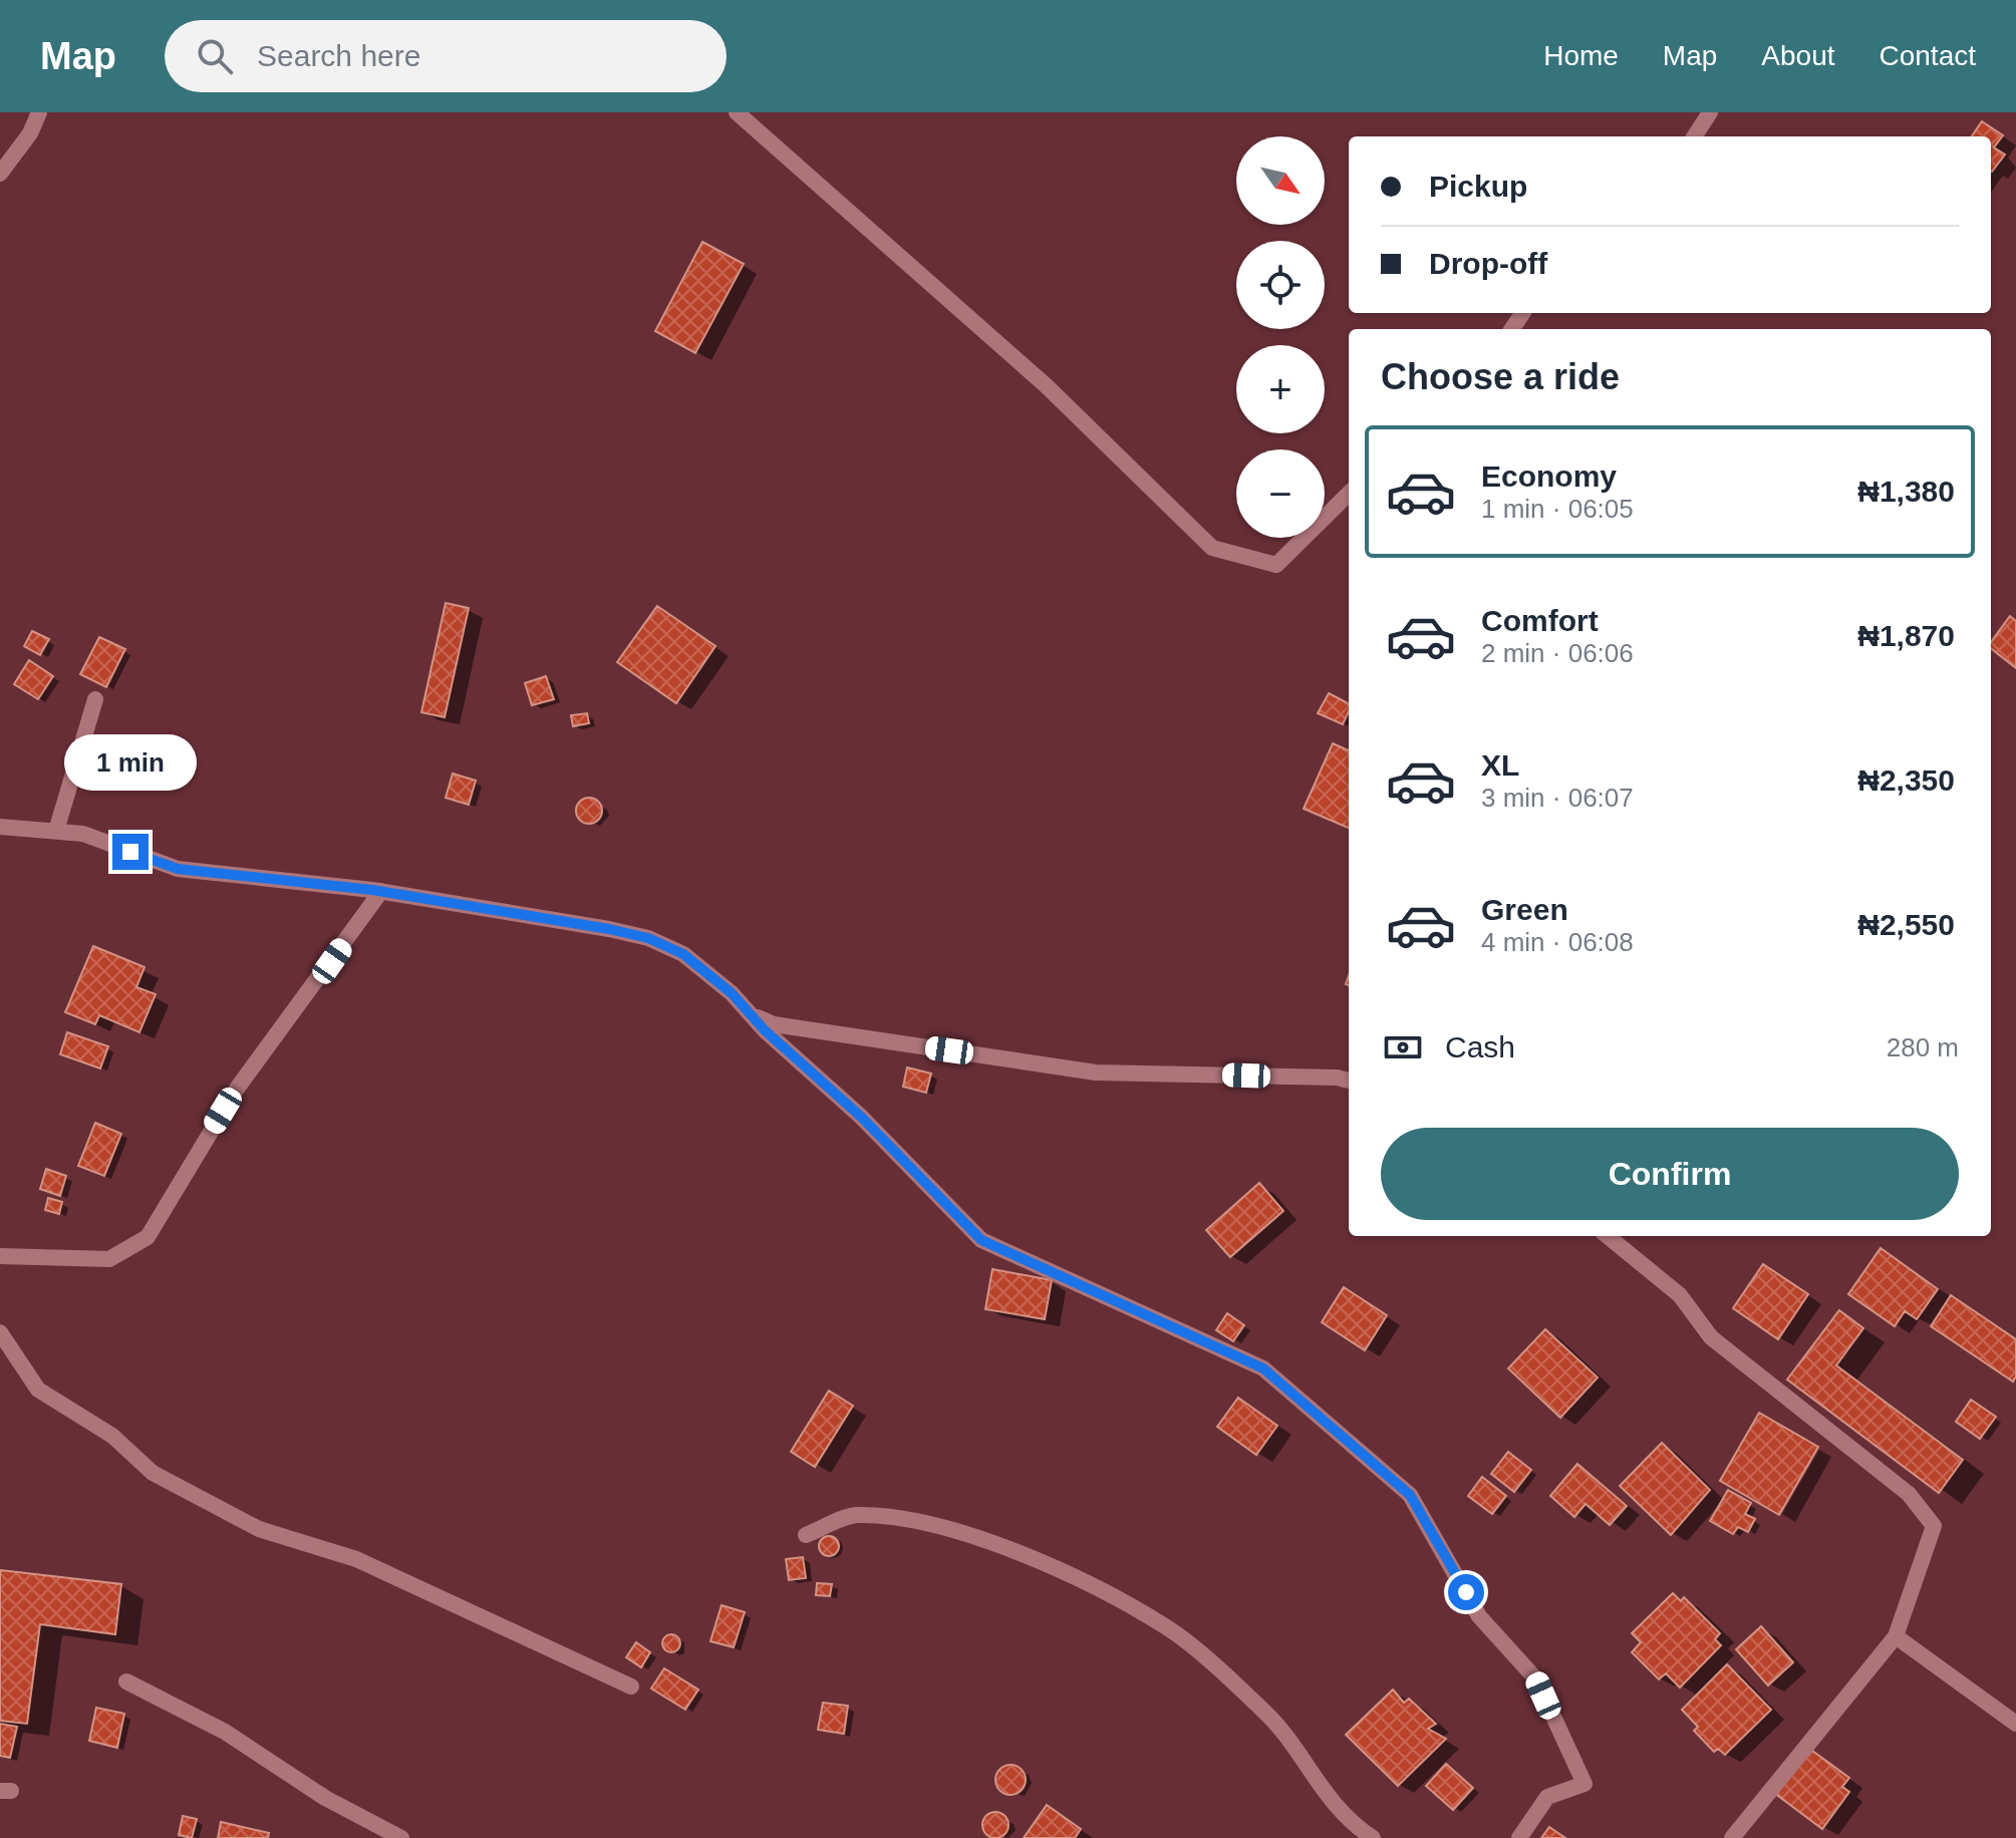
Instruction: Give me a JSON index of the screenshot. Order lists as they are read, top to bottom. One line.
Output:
{"north":"bottom right","page":{"header":"Map","search":"Search here","nav":["Home","Map","About","Contact"],"map_buttons":["+","−"],"banner":["Pickup","Drop-off"],"heading":"Choose a ride","list":[{"name":"Economy","note":"1 min · 06:05","value":"₦1,380"},{"name":"Comfort","note":"2 min · 06:06","value":"₦1,870"},{"name":"XL","note":"3 min · 06:07","value":"₦2,350"},{"name":"Green","note":"4 min · 06:08","value":"₦2,550"}],"bubble":"1 min","pay":["Cash","280 m"],"buttons":"Confirm"}}
